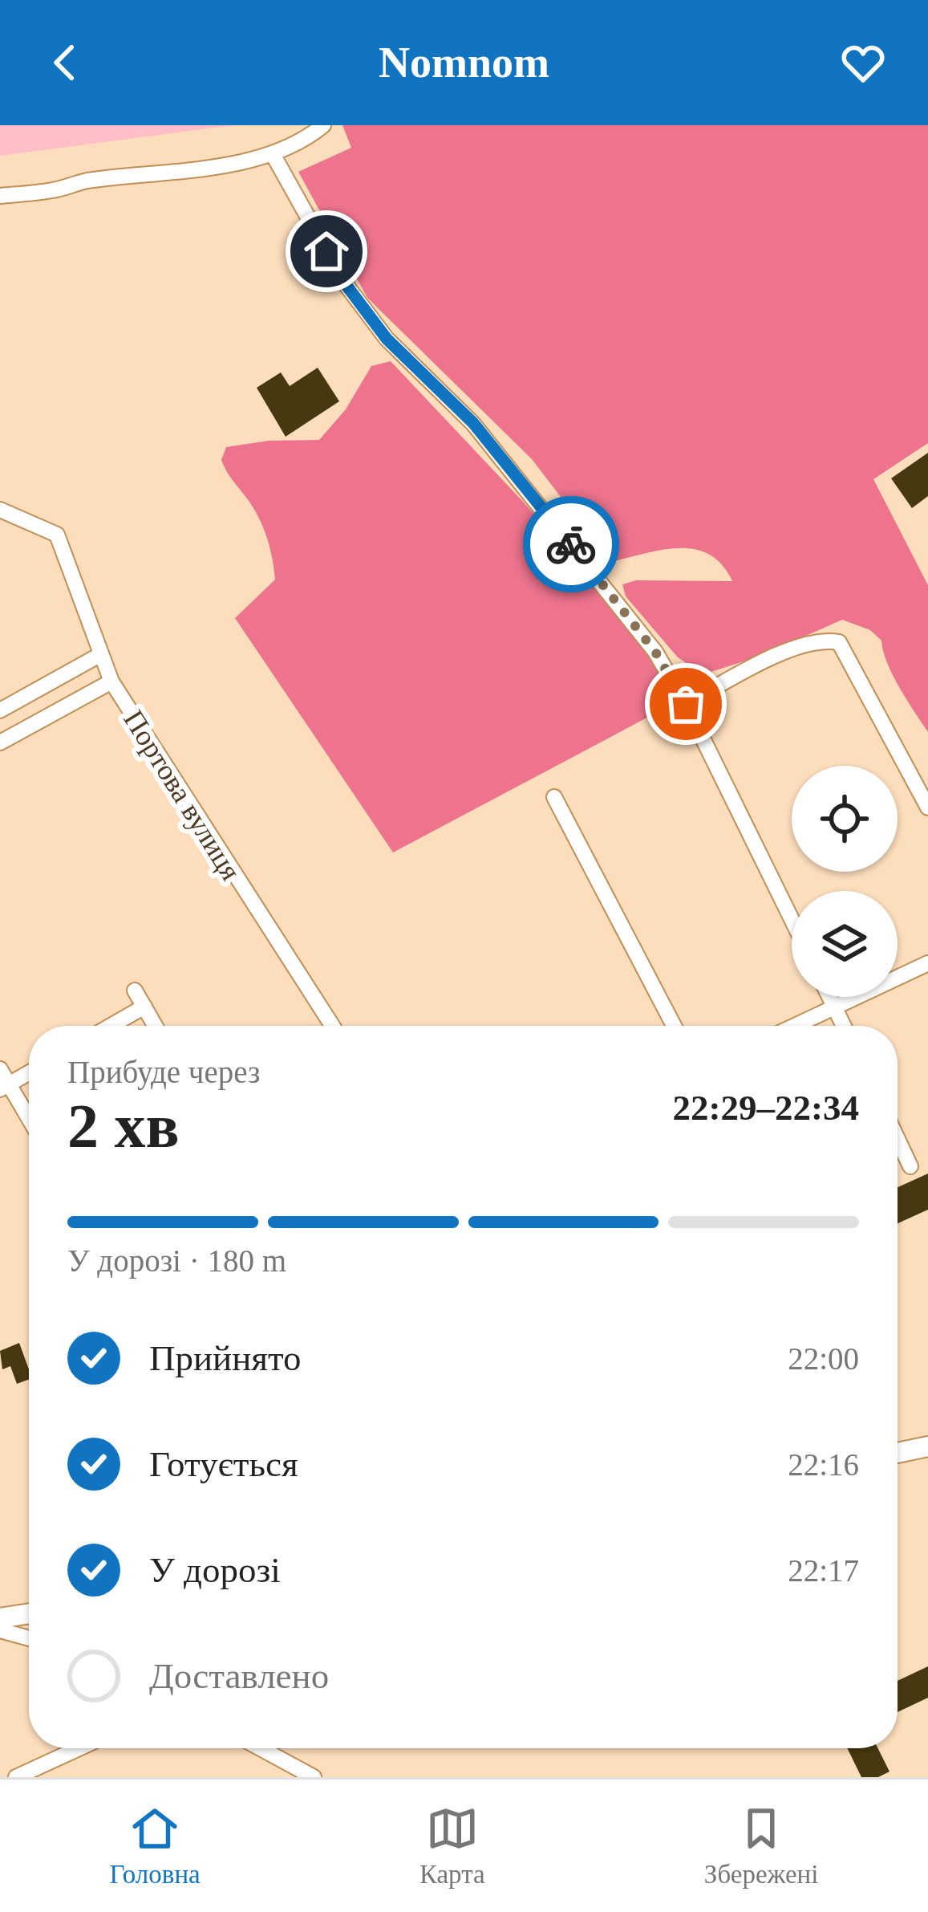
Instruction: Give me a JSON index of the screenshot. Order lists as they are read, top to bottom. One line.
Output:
{"streets":{"street":["Портова вулиця"]},"page":{"header":"Nomnom","heading":["2 хв","Прибуде через","22:29–22:34"],"bar":"У дорозі · 180 m","list":[["Прийнято","22:00"],["Готується","22:16"],["У дорозі","22:17"],"Доставлено"],"tabs":["Головна","Карта","Збережені"]}}
